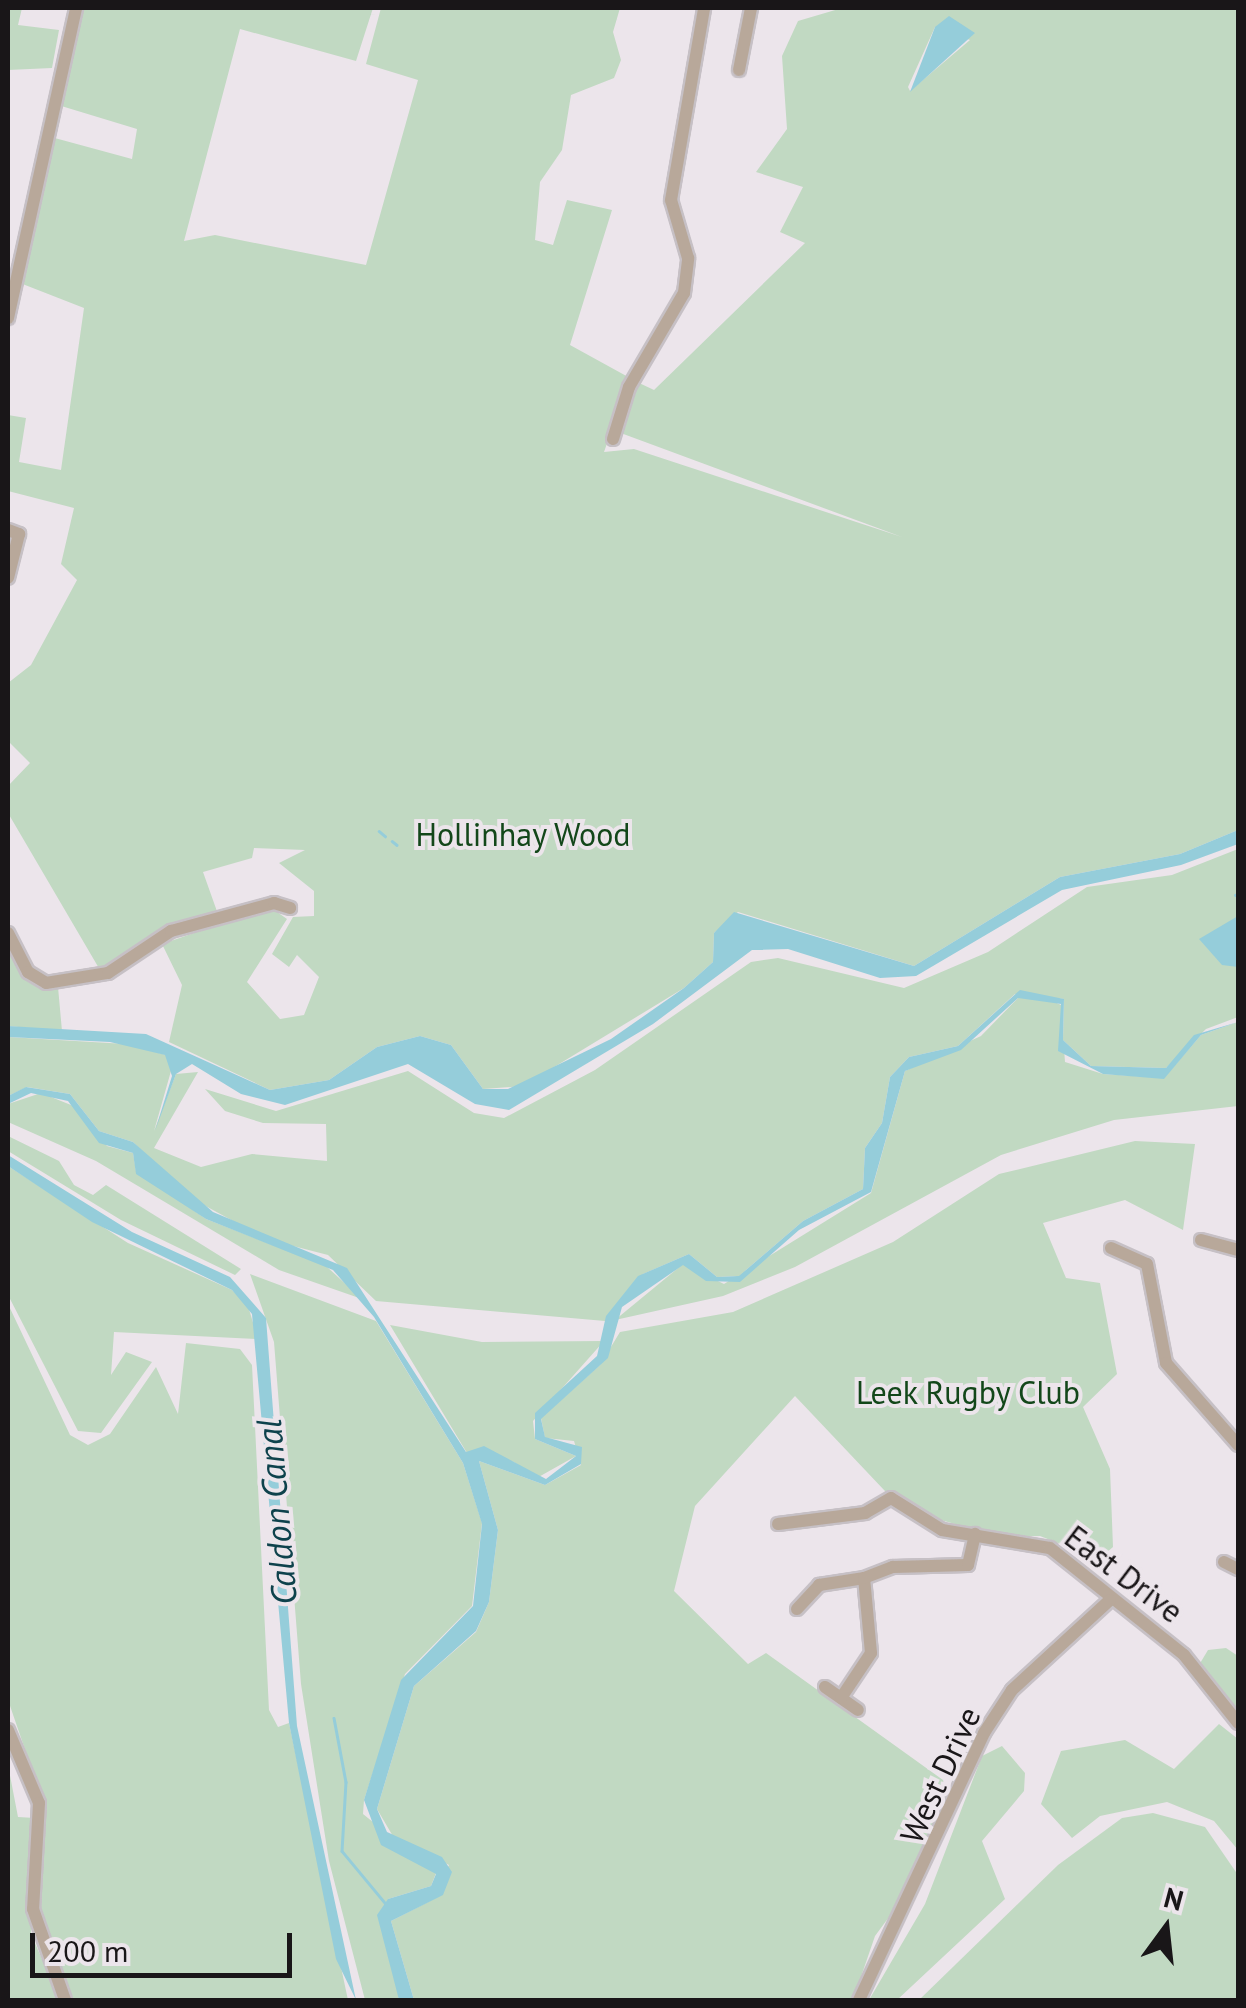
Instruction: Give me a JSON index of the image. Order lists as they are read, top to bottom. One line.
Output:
{"streets":{"street":["East Drive","West Drive"]},"crossings":[["East Drive","West Drive"]],"water":["Caldon Canal"],"parks":["Hollinhay Wood","Leek Rugby Club"],"scale_bar":"200 m","north":"top"}
